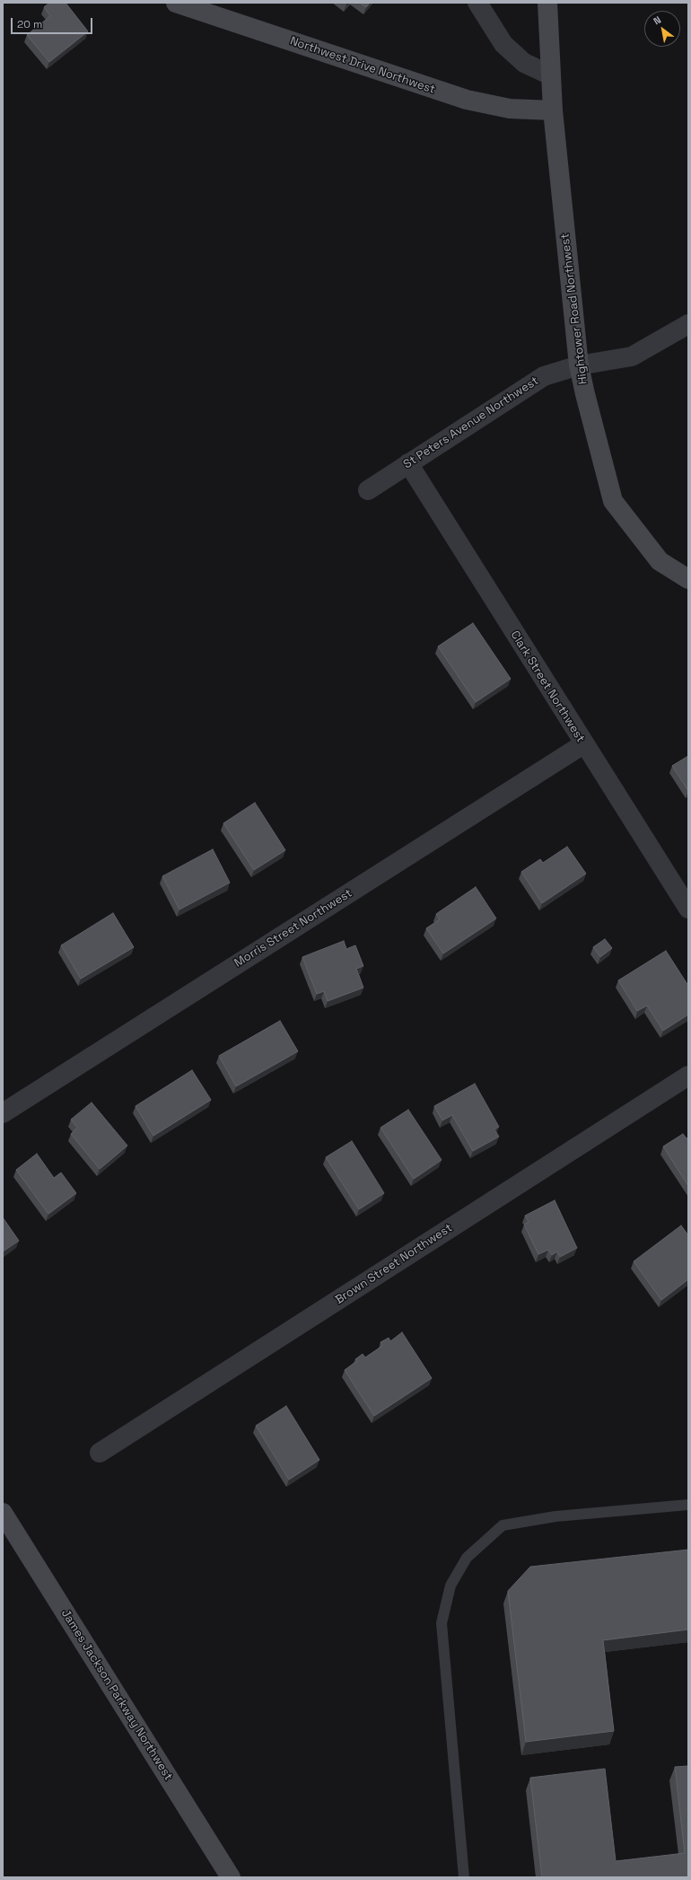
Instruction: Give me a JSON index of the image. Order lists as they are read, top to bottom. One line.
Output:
{"streets":{"street":["Northwest Drive Northwest","Hightower Road Northwest","St Peters Avenue Northwest","Clark Street Northwest","Morris Street Northwest","Brown Street Northwest","James Jackson Parkway Northwest"]},"crossings":[["Northwest Drive Northwest","Hightower Road Northwest"],["Hightower Road Northwest","St Peters Avenue Northwest"],["St Peters Avenue Northwest","Clark Street Northwest"],["Clark Street Northwest","Morris Street Northwest"]],"scale_bar":"20 m","north":"top left"}
